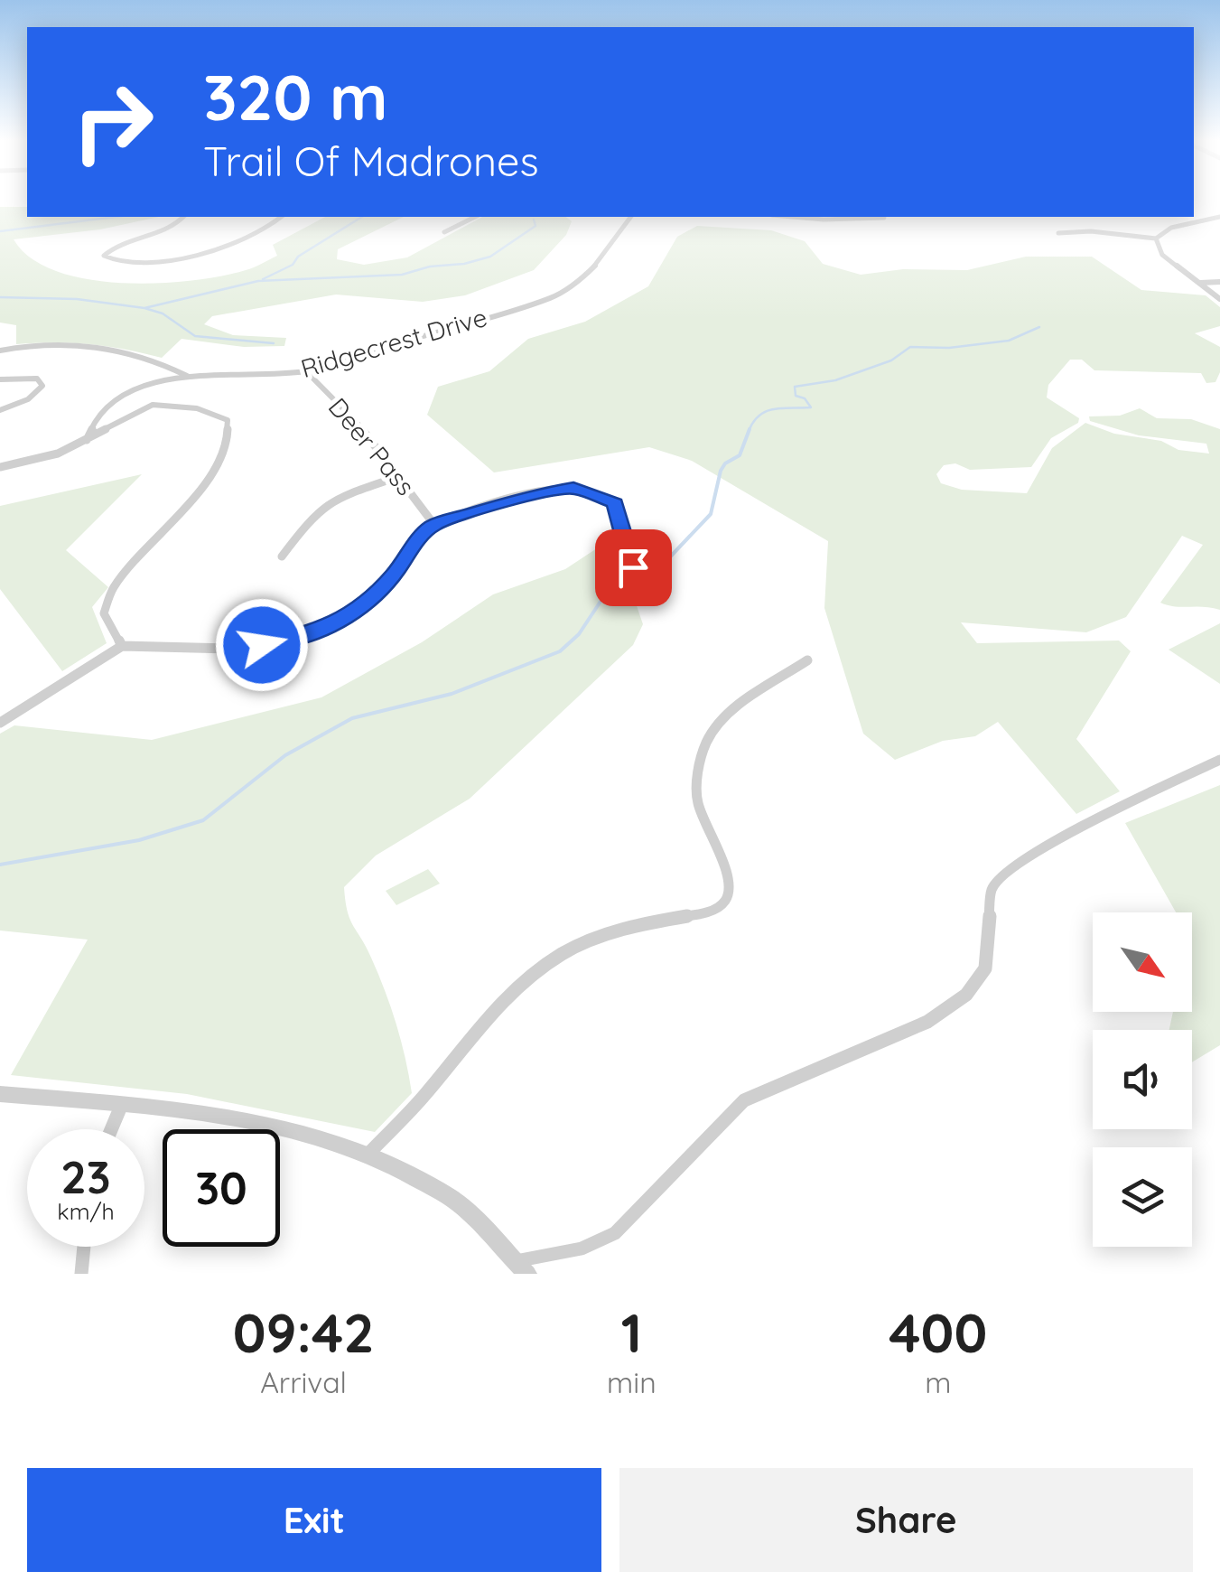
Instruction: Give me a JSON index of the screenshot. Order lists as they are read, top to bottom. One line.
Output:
{"streets":{"street":["Ridgecrest Drive","Deer Pass"]},"crossings":[["Ridgecrest Drive","Deer Pass"]],"north":"bottom right","page":{"turn":["320 m","Trail Of Madrones"],"speed":"23 km/h","limit":"30","eta":["09:42","Arrival","1","min","400","m"],"buttons":["Exit","Share"]}}
